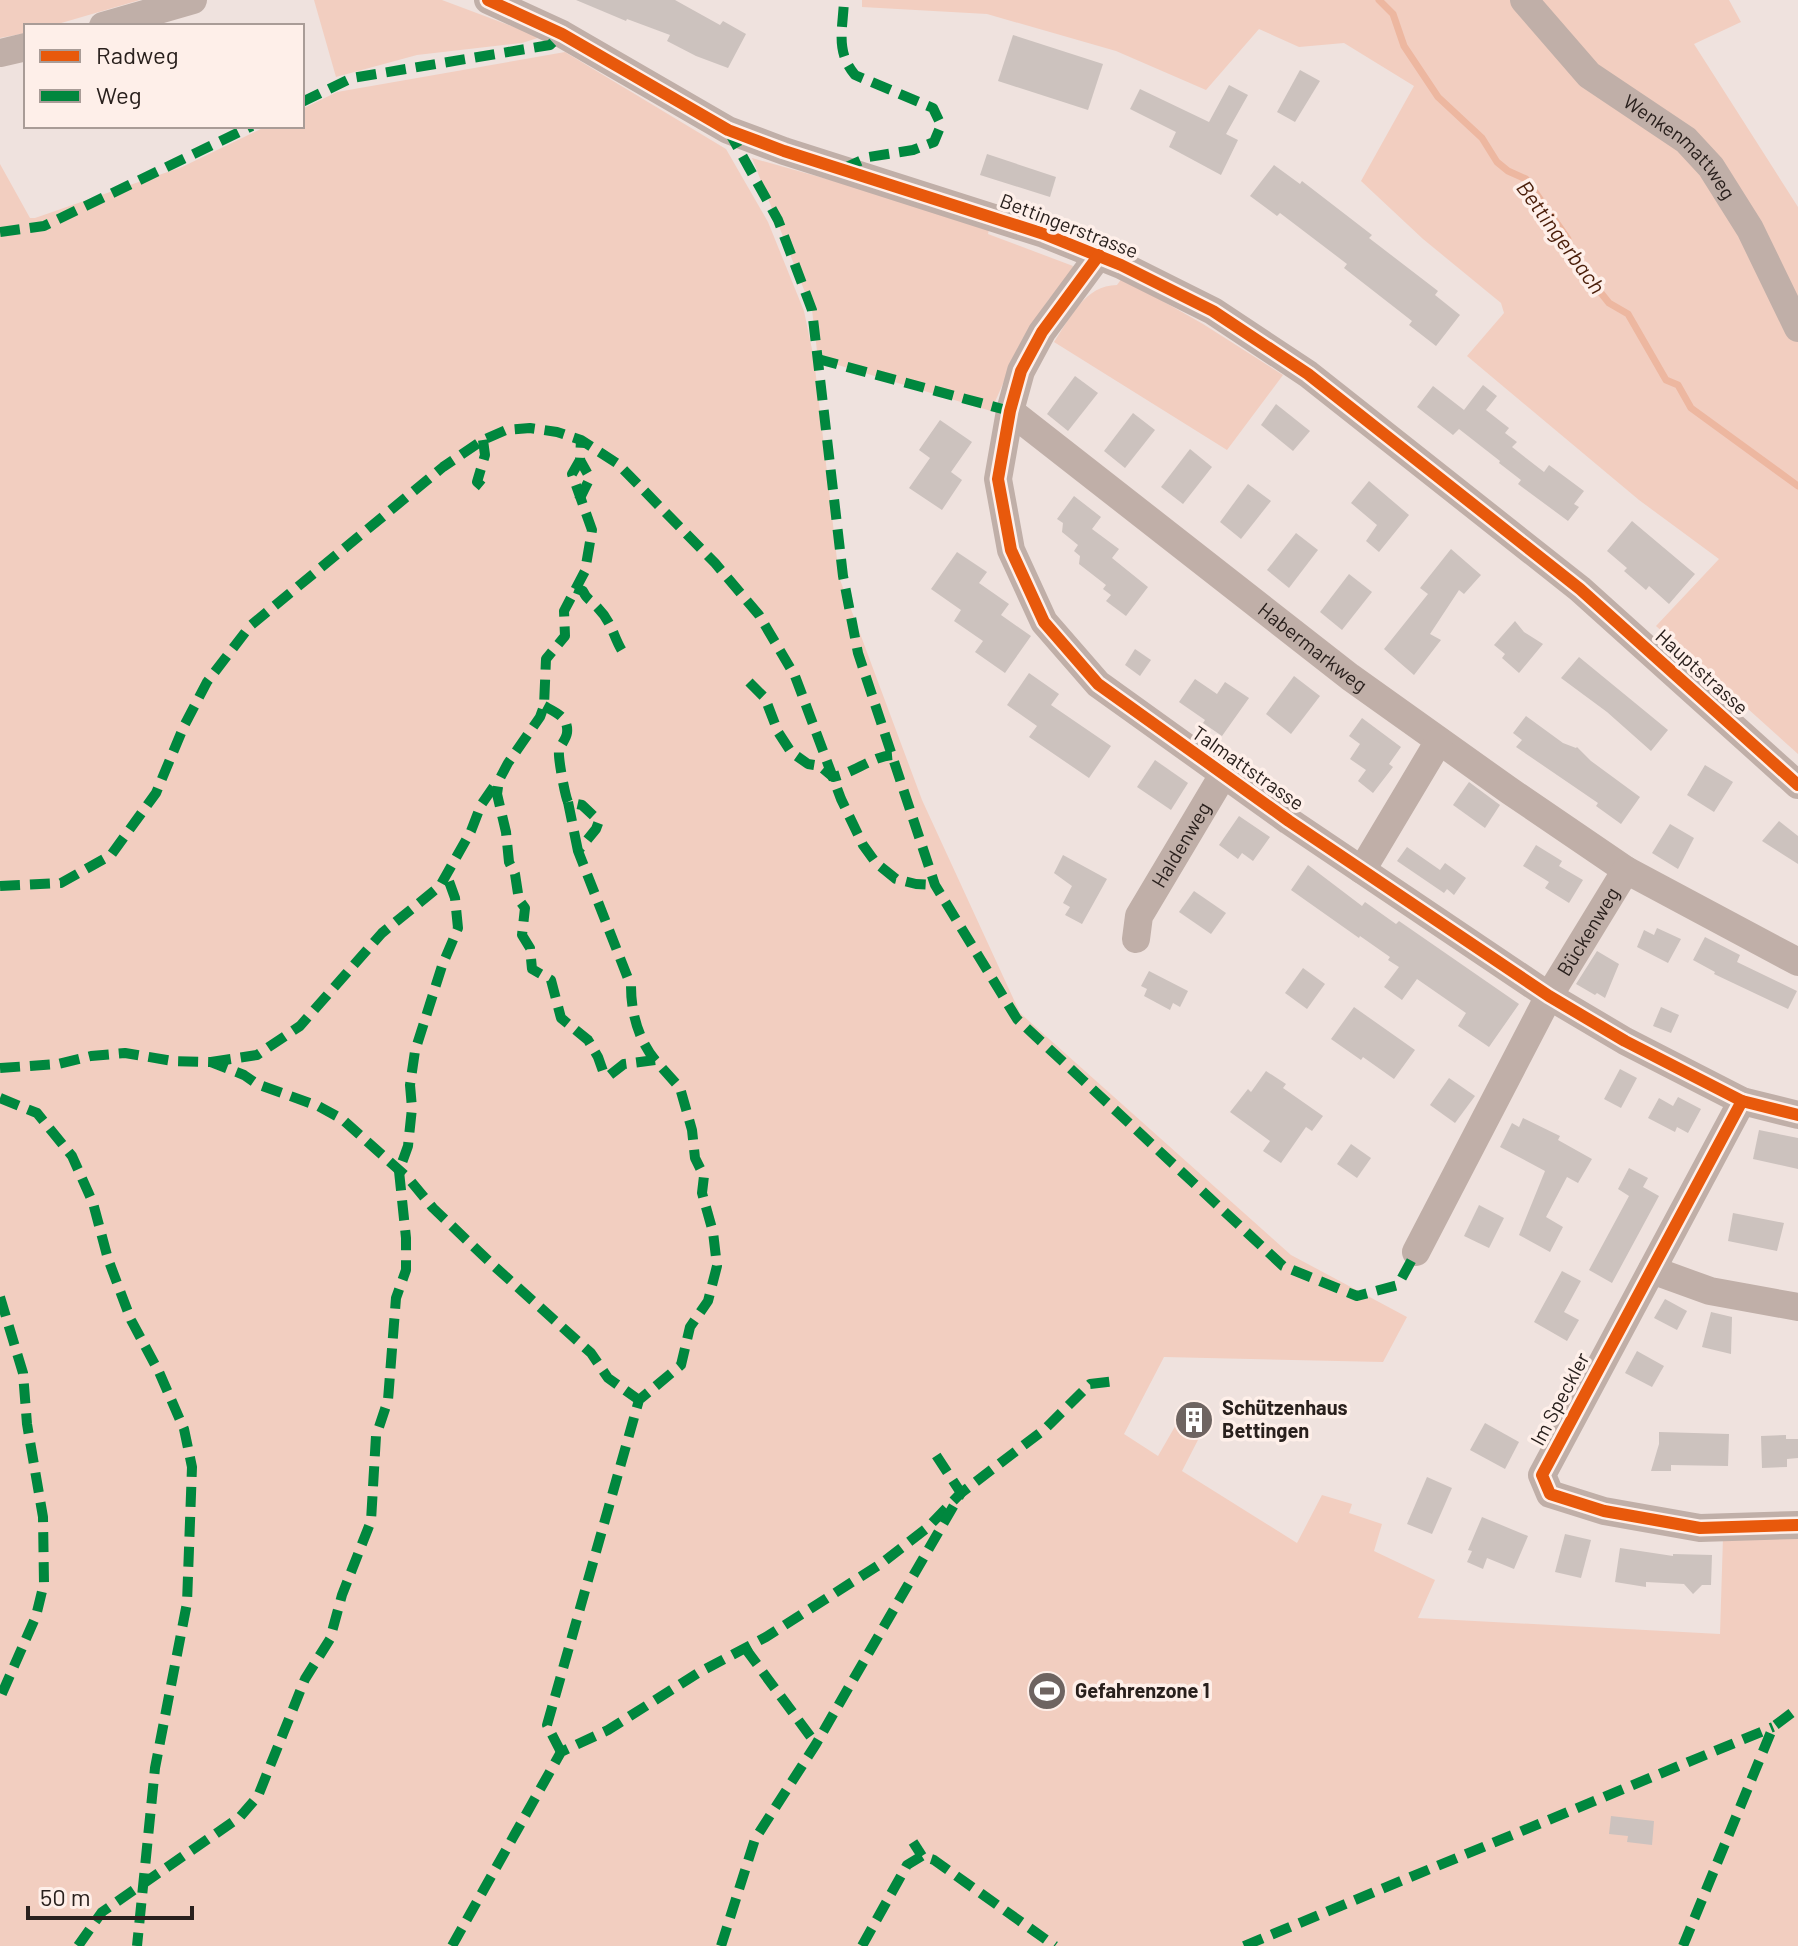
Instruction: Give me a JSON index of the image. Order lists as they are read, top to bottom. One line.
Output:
{"streets":{"street":["Wenkenmattweg","Bettingerstrasse","Habermarkweg","Hauptstrasse","Talmattstrasse","Haldenweg","Bückenweg","Im Speckler"]},"crossings":[["Bettingerstrasse","Hauptstrasse"],["Bettingerstrasse","Talmattstrasse"],["Habermarkweg","Talmattstrasse"],["Habermarkweg","Bückenweg"],["Talmattstrasse","Haldenweg"],["Talmattstrasse","Bückenweg"],["Talmattstrasse","Im Speckler"]],"water":["Bettingerbach"],"places":{"building":["Schützenhaus Bettingen"],"sports":["Gefahrenzone 1"]},"legend":["Radweg","Weg"],"scale_bar":"50 m"}
